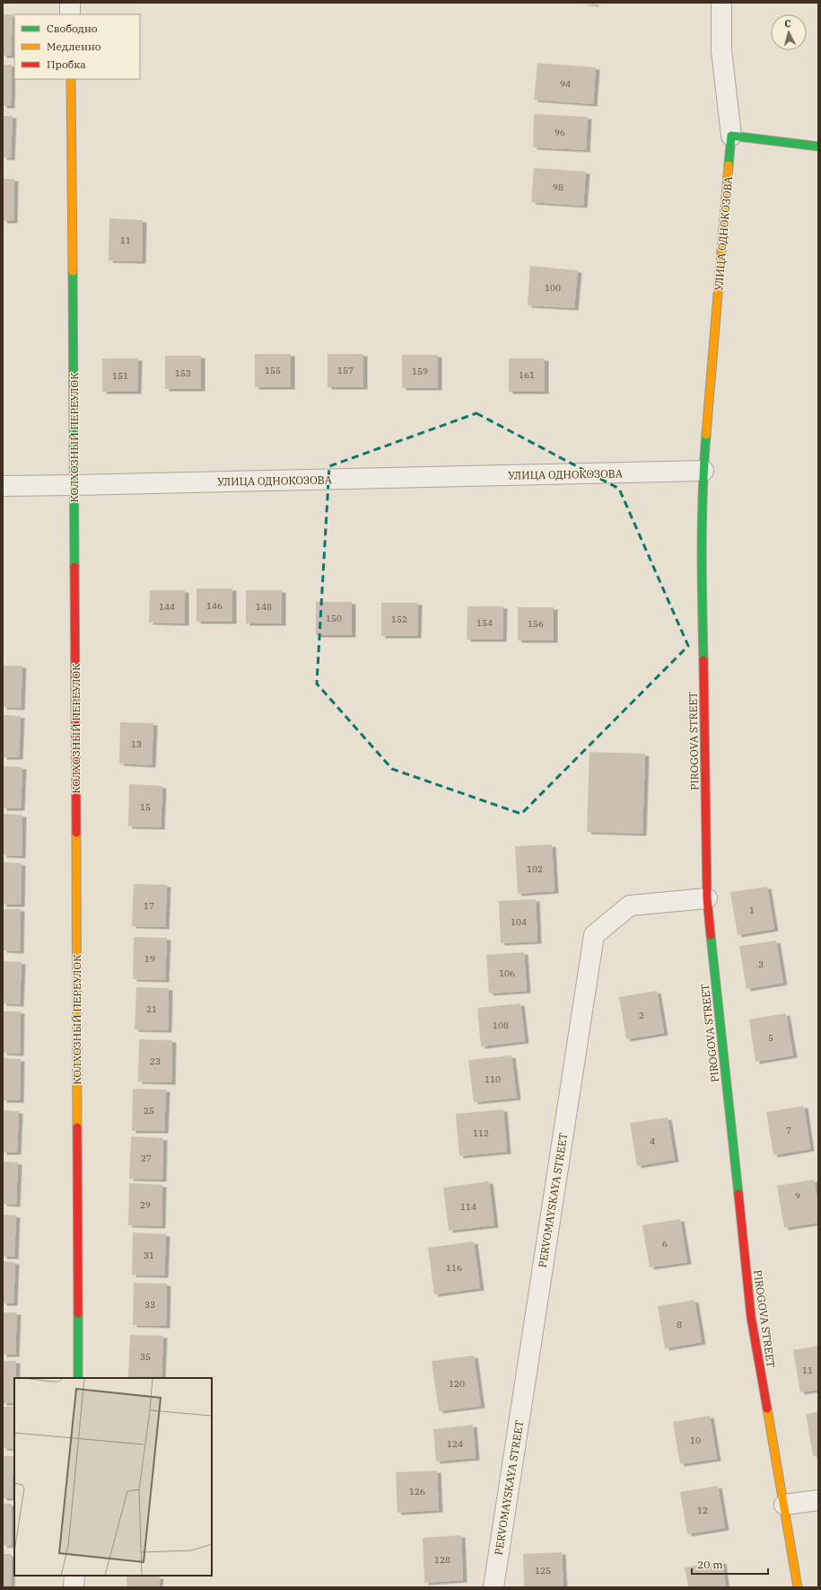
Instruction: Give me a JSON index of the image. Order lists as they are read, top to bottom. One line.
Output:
{"streets":{"street":["УЛИЦА ОДНОКОЗОВА","КОЛХОЗНЫЙ ПЕРЕУЛОК","PIROGOVA STREET","PERVOMAYSKAYA STREET"]},"crossings":[["УЛИЦА ОДНОКОЗОВА","КОЛХОЗНЫЙ ПЕРЕУЛОК"],["УЛИЦА ОДНОКОЗОВА","PIROGOVA STREET"],["PIROGOVA STREET","PERVOMAYSKAYA STREET"]],"house_numbers":["94","96","98","11","100","155","157","159","153","161","151","146","144","148","150","152","154","156","13","15","102","17","1","104","19","3","106","21","2","108","5","23","110","25","7","112","4","27","9","29","114","6","31","116","33","8","35","11","120","10","124","126","12","128","125"],"legend":["Свободно","Медленно","Пробка"],"scale_bar":"20 m","north":"top"}
